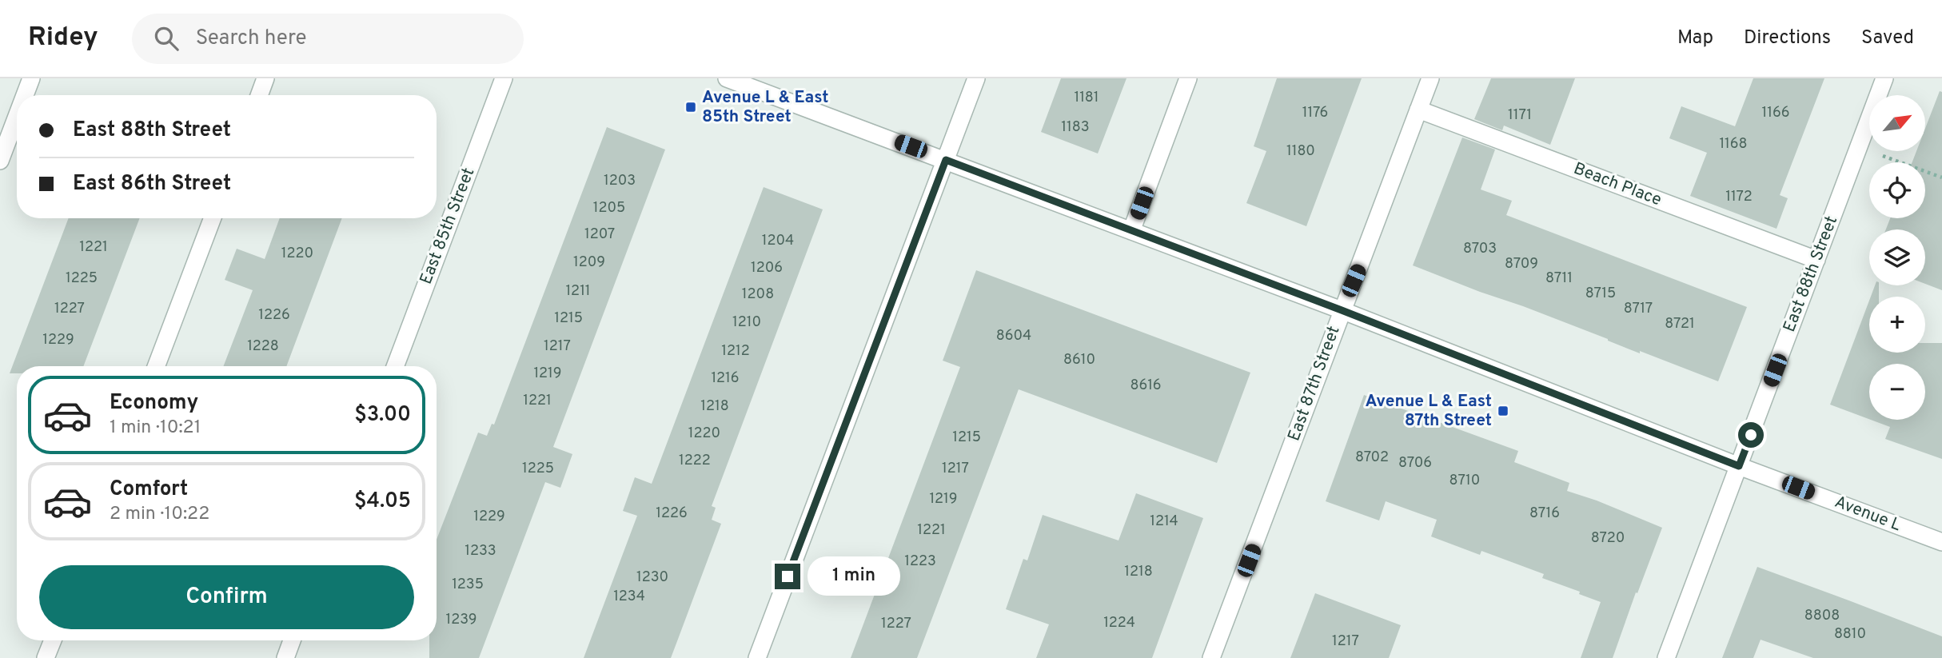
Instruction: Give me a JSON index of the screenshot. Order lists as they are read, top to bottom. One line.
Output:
{"streets":{"street":["Beach Place","East 85th Street","East 88th Street","East 87th Street","Avenue L"]},"crossings":[["Beach Place","East 88th Street"],["Beach Place","East 87th Street"],["East 88th Street","Avenue L"],["East 87th Street","Avenue L"]],"places":{"transit":["Avenue L & East 85th Street","Avenue L & East 87th Street"]},"house_numbers":["1181","1176","1166","1171","1183","1168","1180","1203","1172","1205","1207","1204","1221","8703","1220","1209","8709","1206","1225","8711","1211","8715","1208","1227","8717","1226","1215","1210","8721","8604","1229","1228","1217","1212","8610","1219","1216","8616","1221","1218","1220","1215","8702","1222","8706","1225","1217","8710","1219","1226","8716","1229","1214","1221","8720","1233","1223","1218","1230","1235","1234","8808","1239","1224","1227","8810","1217"],"north":"top right","page":{"header":"Ridey","search":"Search here","nav":["Map","Directions","Saved"],"map_buttons":["+","−"],"banner":["East 88th Street","East 86th Street"],"list":[{"name":"Economy","note":"1 min · 10:21","value":"$3.00"},{"name":"Comfort","note":"2 min · 10:22","value":"$4.05"}],"buttons":"Confirm","bubble":"1 min"}}
